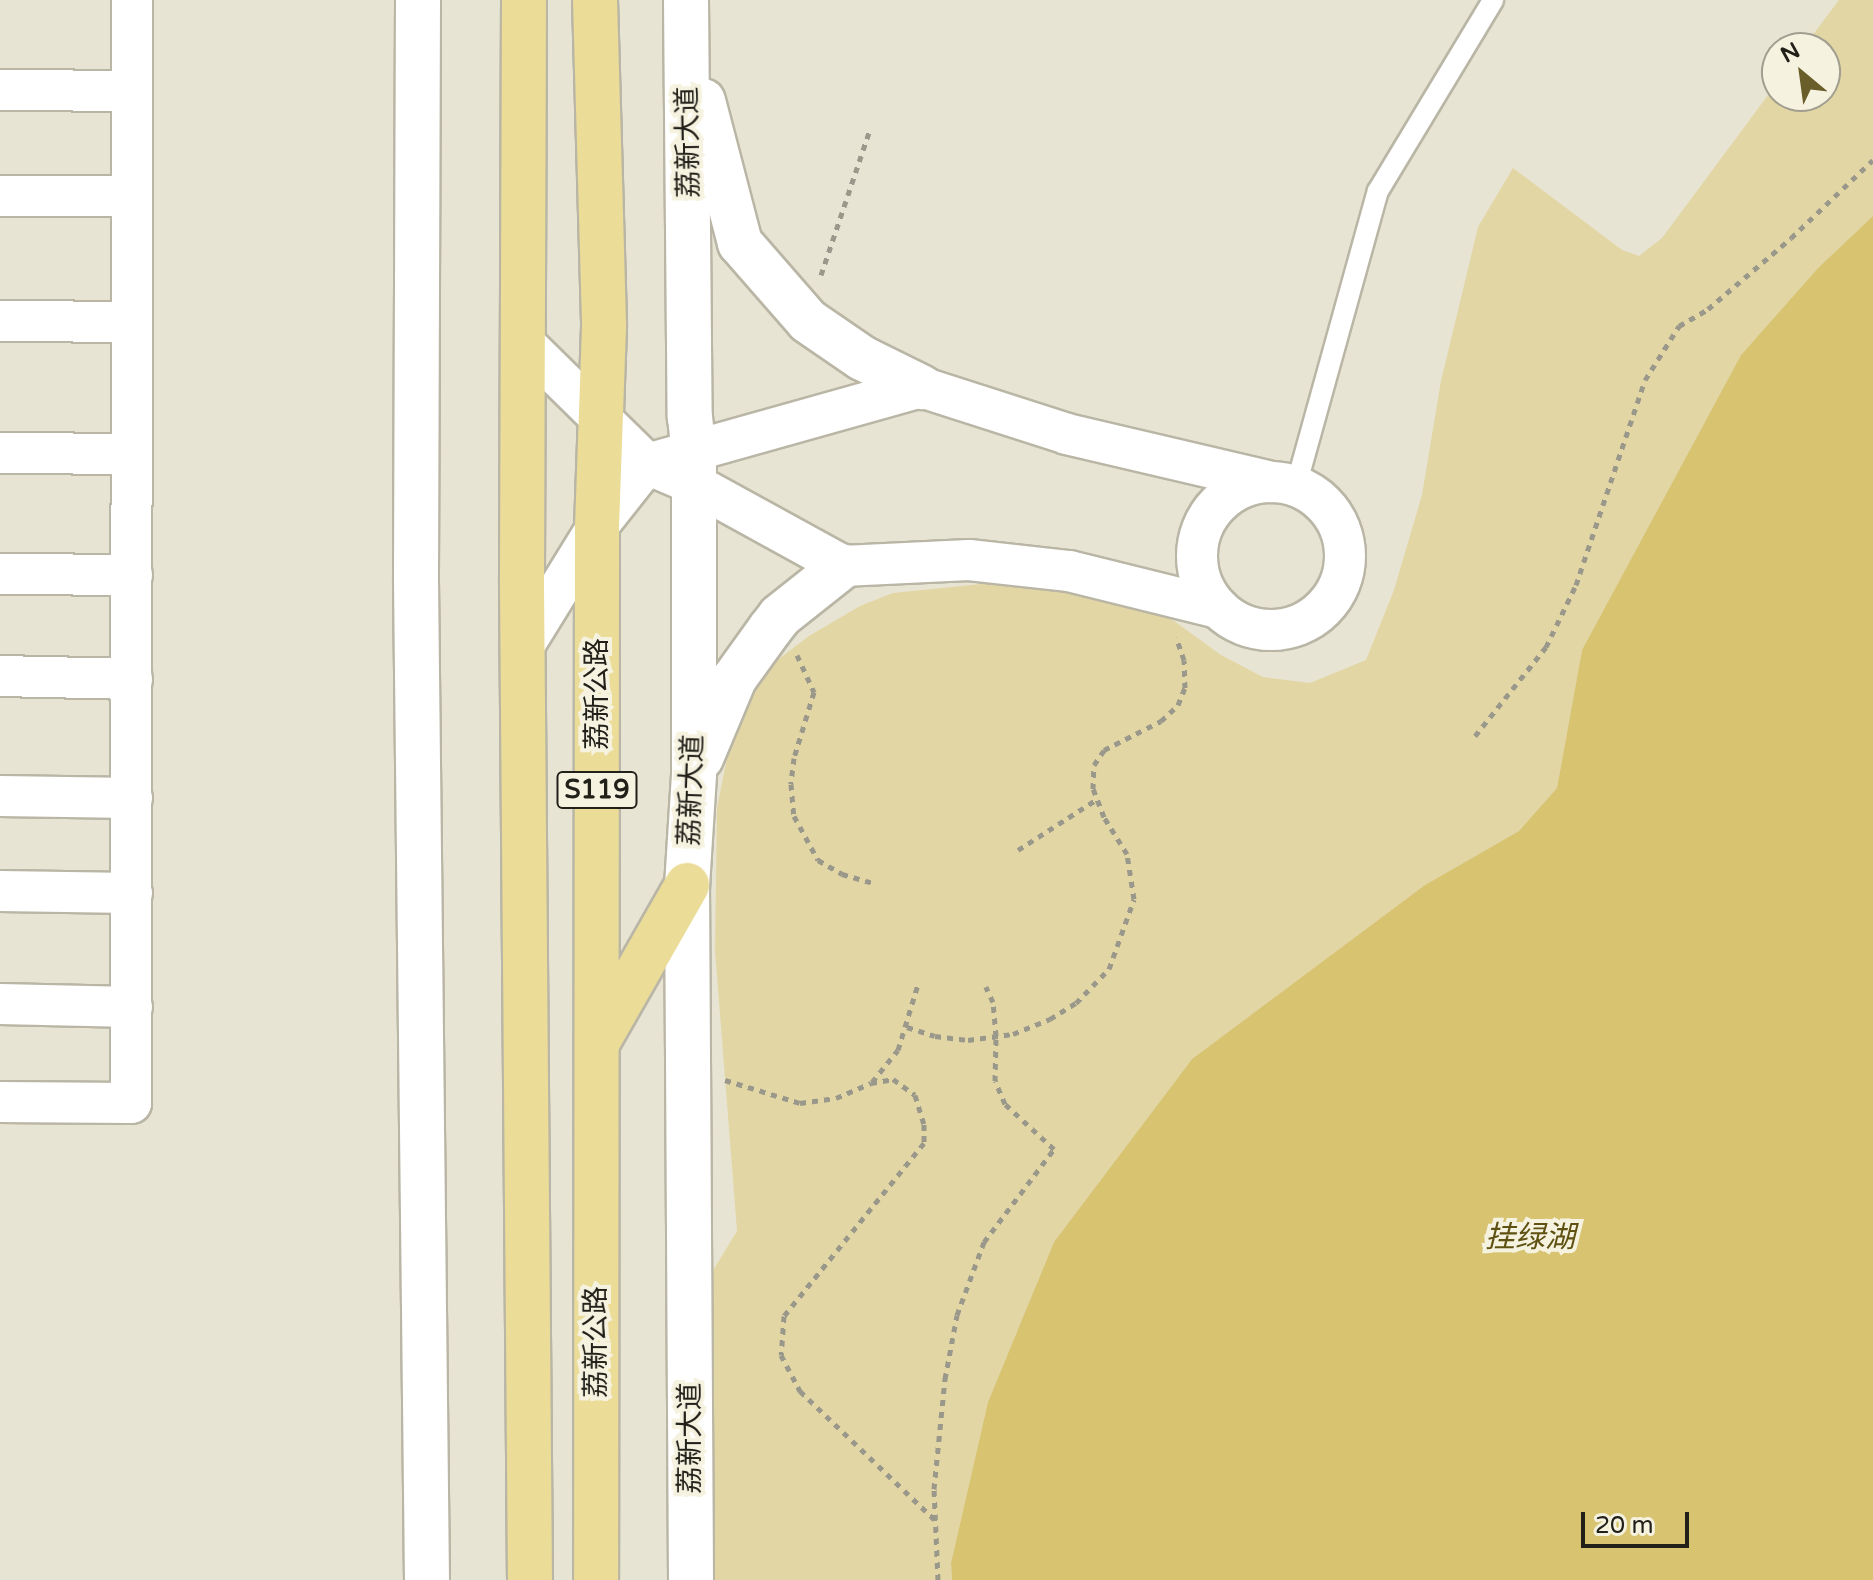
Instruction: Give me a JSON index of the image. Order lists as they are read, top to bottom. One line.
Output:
{"streets":{"main road":["荔新公路","S119"],"street":["荔新大道"]},"water":["挂绿湖"],"scale_bar":"20 m","north":"top left"}
